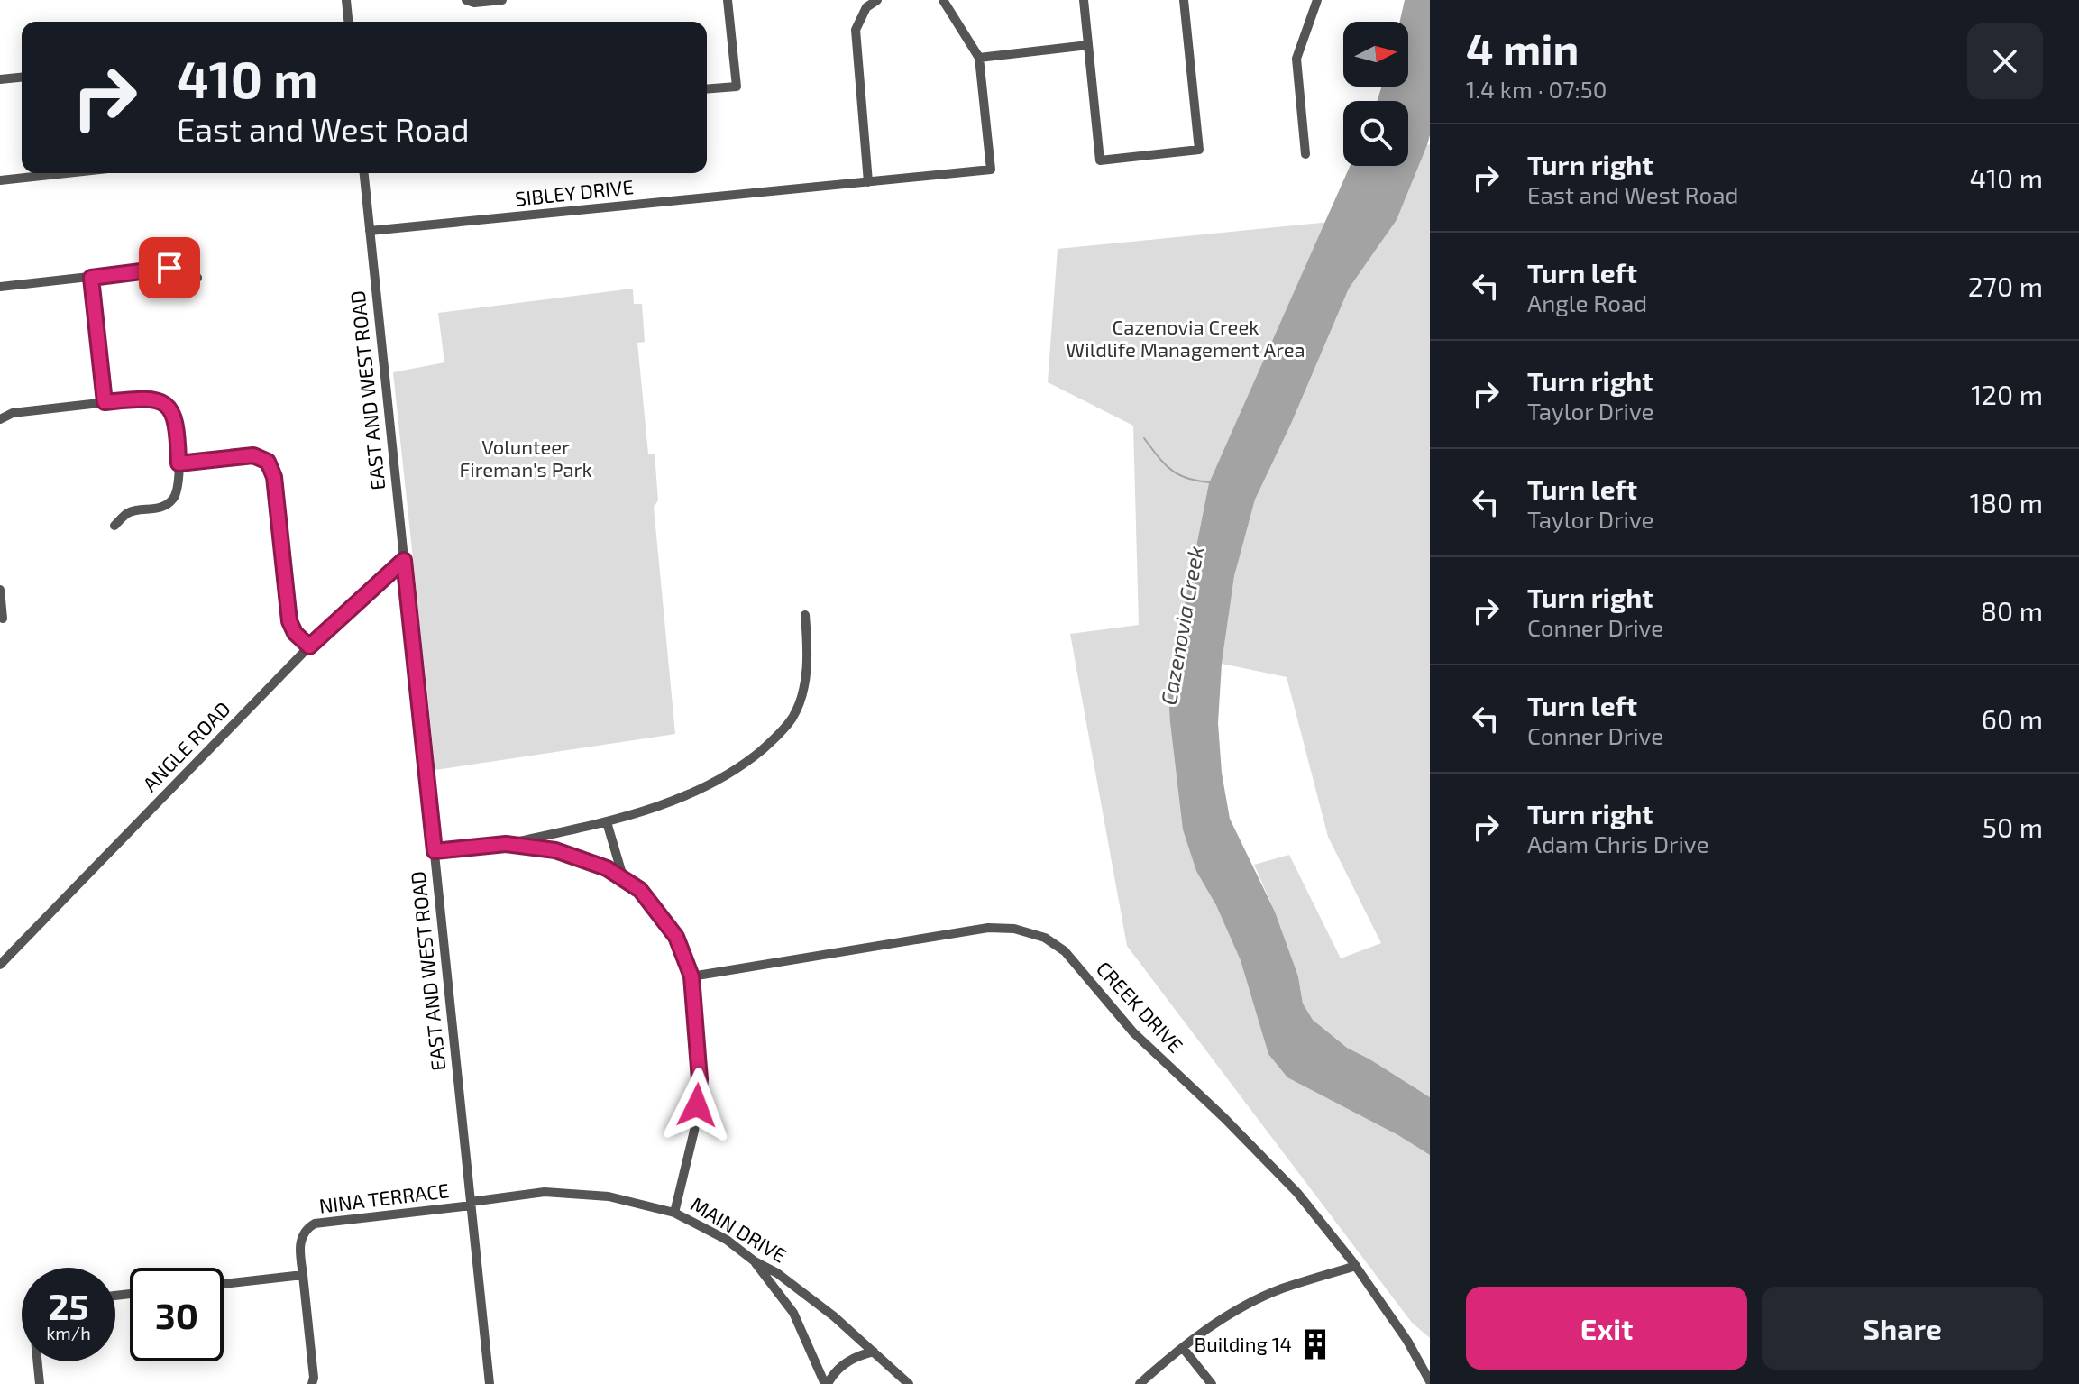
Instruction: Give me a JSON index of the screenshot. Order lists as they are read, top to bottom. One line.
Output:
{"streets":{"street":["SIBLEY DRIVE","EAST AND WEST ROAD","ANGLE ROAD","CREEK DRIVE","NINA TERRACE","MAIN DRIVE"]},"crossings":[["SIBLEY DRIVE","EAST AND WEST ROAD"],["EAST AND WEST ROAD","ANGLE ROAD"],["EAST AND WEST ROAD","NINA TERRACE"],["EAST AND WEST ROAD","MAIN DRIVE"],["NINA TERRACE","MAIN DRIVE"]],"water":["Cazenovia Creek"],"parks":["Cazenovia Creek Wildlife Management Area","Volunteer Fireman's Park"],"places":{"building":["Building 14"]},"north":"right","page":{"heading":["4 min","1.4 km · 07:50"],"turn":["410 m","East and West Road"],"list":[{"name":"Turn right","note":"East and West Road","value":"410 m"},{"name":"Turn left","note":"Angle Road","value":"270 m"},{"name":"Turn right","note":"Taylor Drive","value":"120 m"},{"name":"Turn left","note":"Taylor Drive","value":"180 m"},{"name":"Turn right","note":"Conner Drive","value":"80 m"},{"name":"Turn left","note":"Conner Drive","value":"60 m"},{"name":"Turn right","note":"Adam Chris Drive","value":"50 m"}],"speed":"25 km/h","limit":"30","buttons":["Exit","Share"]}}
